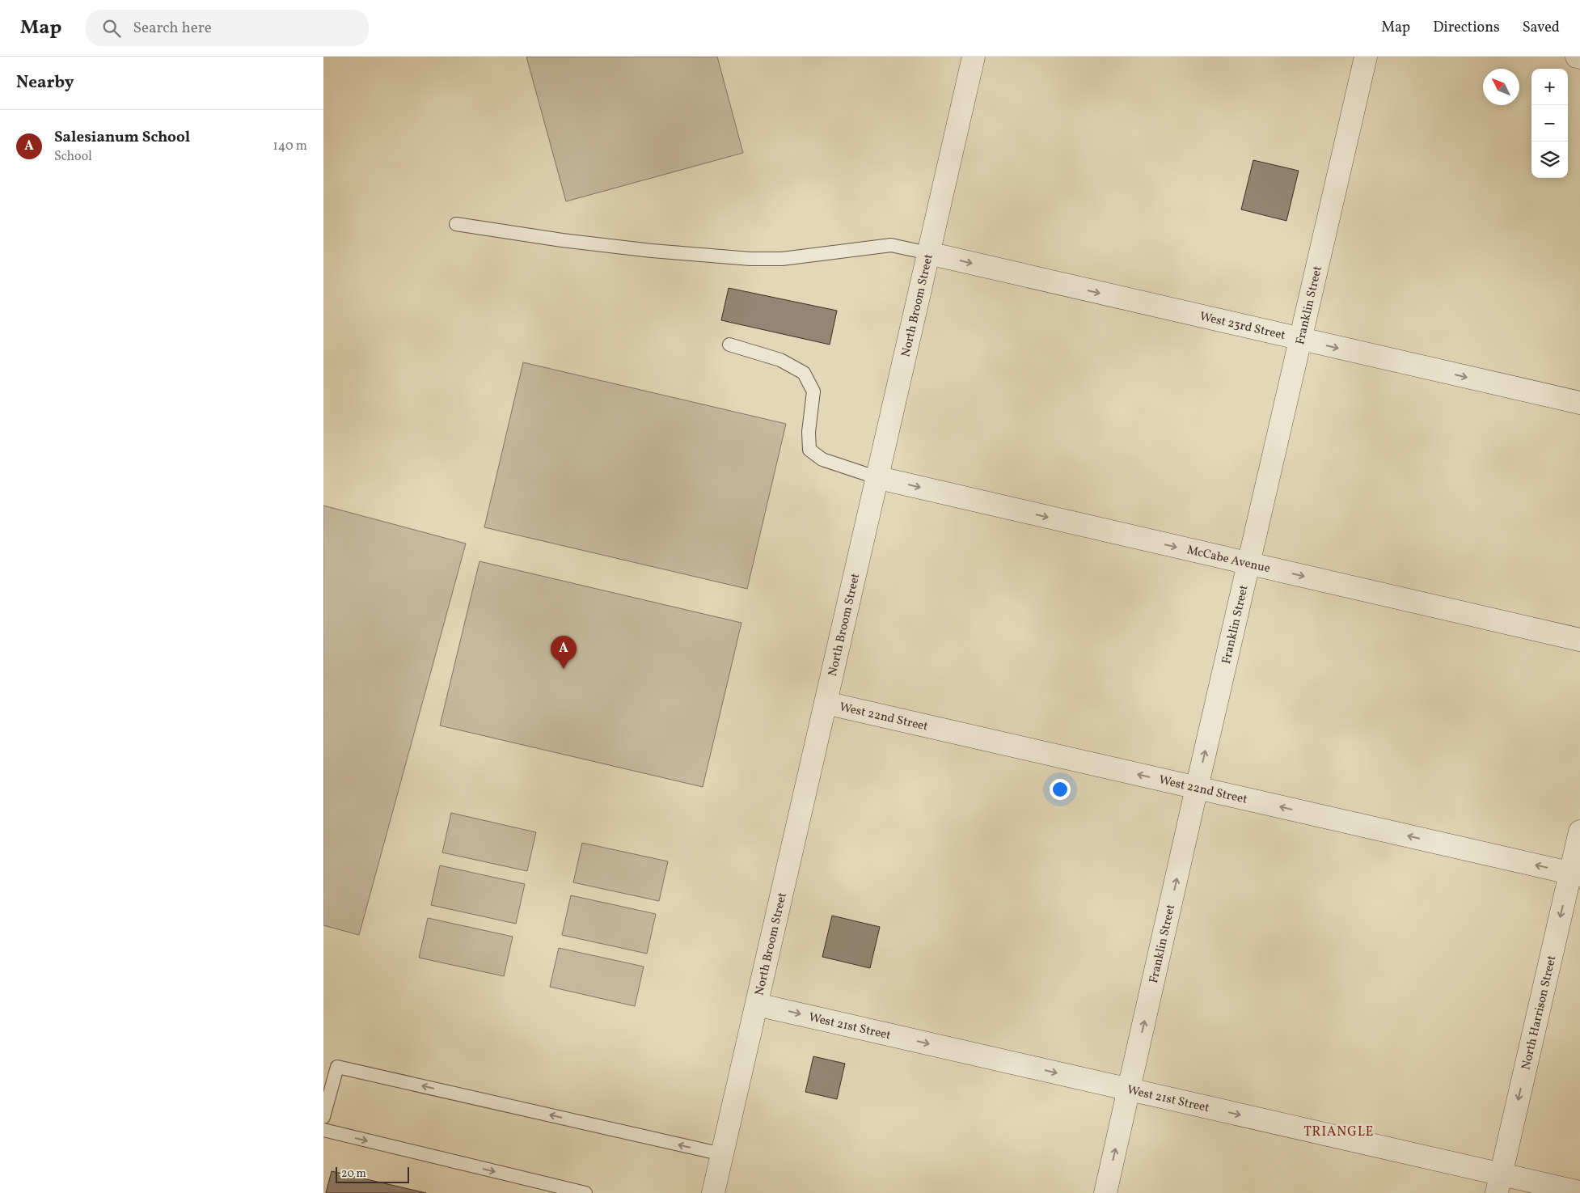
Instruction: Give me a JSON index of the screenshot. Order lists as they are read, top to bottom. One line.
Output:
{"streets":{"street":["North Broom Street","Franklin Street","West 23rd Street","McCabe Avenue","West 22nd Street","North Harrison Street","West 21st Street"]},"crossings":[["North Broom Street","West 23rd Street"],["North Broom Street","McCabe Avenue"],["North Broom Street","West 22nd Street"],["North Broom Street","West 21st Street"],["Franklin Street","West 23rd Street"],["Franklin Street","McCabe Avenue"],["Franklin Street","West 22nd Street"],["Franklin Street","West 21st Street"],["West 22nd Street","North Harrison Street"],["North Harrison Street","West 21st Street"]],"one_way":["Franklin Street","West 23rd Street","McCabe Avenue","West 22nd Street","North Harrison Street","West 21st Street"],"districts":["TRIANGLE"],"scale_bar":"20 m","north":"top left","page":{"header":"Map","search":"Search here","nav":["Map","Directions","Saved"],"heading":"Nearby","map_buttons":["+","−"],"list":[{"mark":"A","name":"Salesianum School","note":"School","value":"140 m"}],"pins":"A","scale":"20 m"}}
